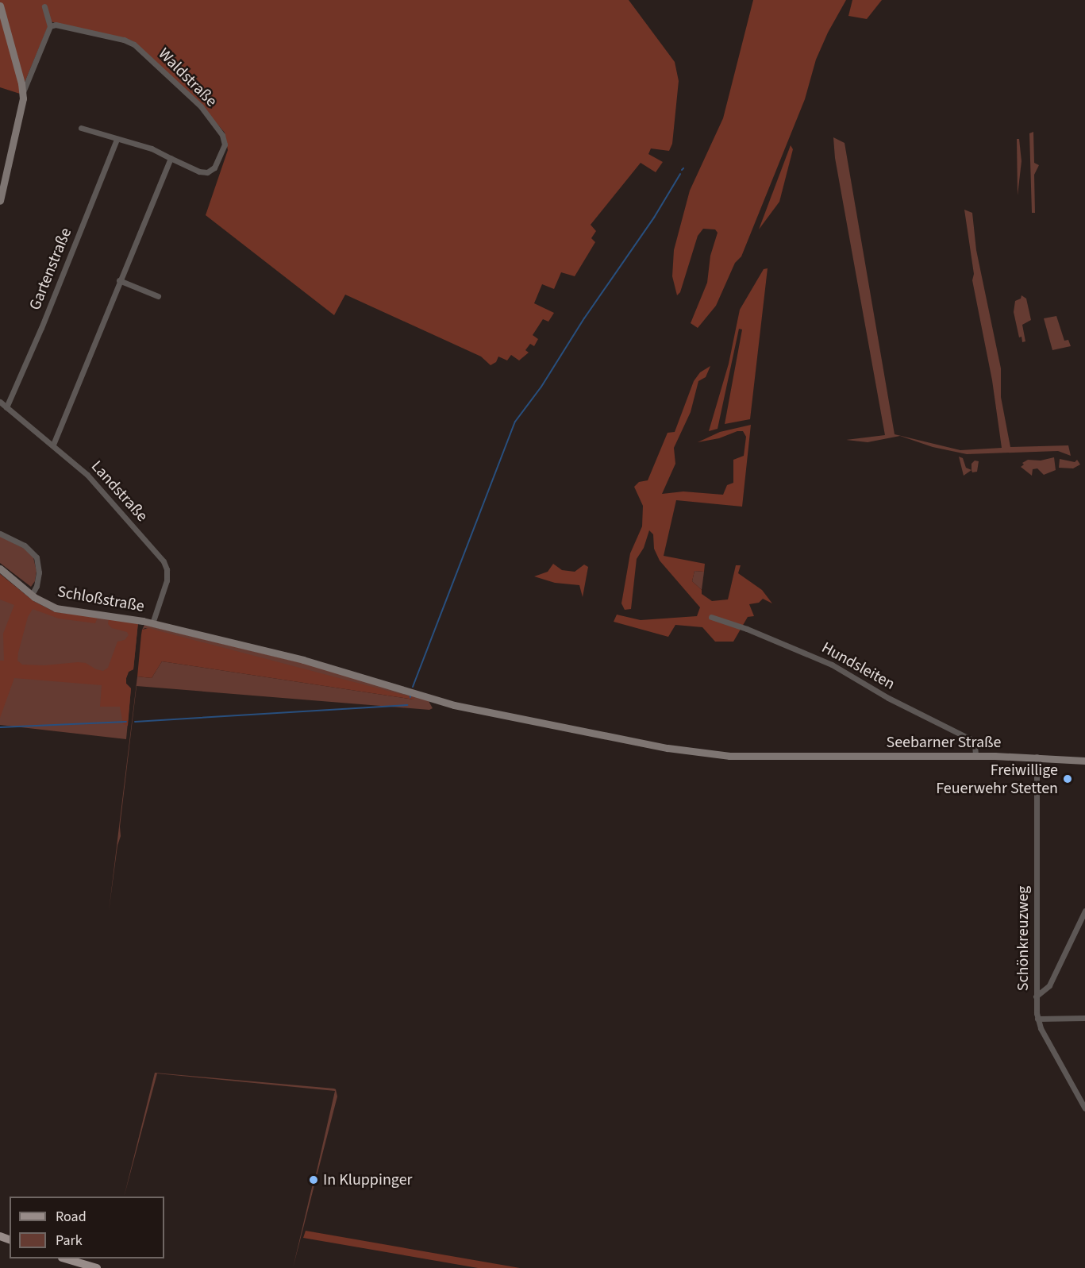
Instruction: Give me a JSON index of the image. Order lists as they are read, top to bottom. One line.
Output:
{"streets":{"main road":["Schloßstraße","Seebarner Straße"],"street":["Waldstraße","Gartenstraße","Landstraße","Hundsleiten","Schönkreuzweg"]},"crossings":[["Waldstraße","Gartenstraße"],["Gartenstraße","Landstraße"],["Landstraße","Schloßstraße"],["Schloßstraße","Seebarner Straße"],["Hundsleiten","Seebarner Straße"],["Seebarner Straße","Schönkreuzweg"]],"places":["Freiwillige Feuerwehr Stetten","In Kluppinger"],"legend":["Road","Park"]}
